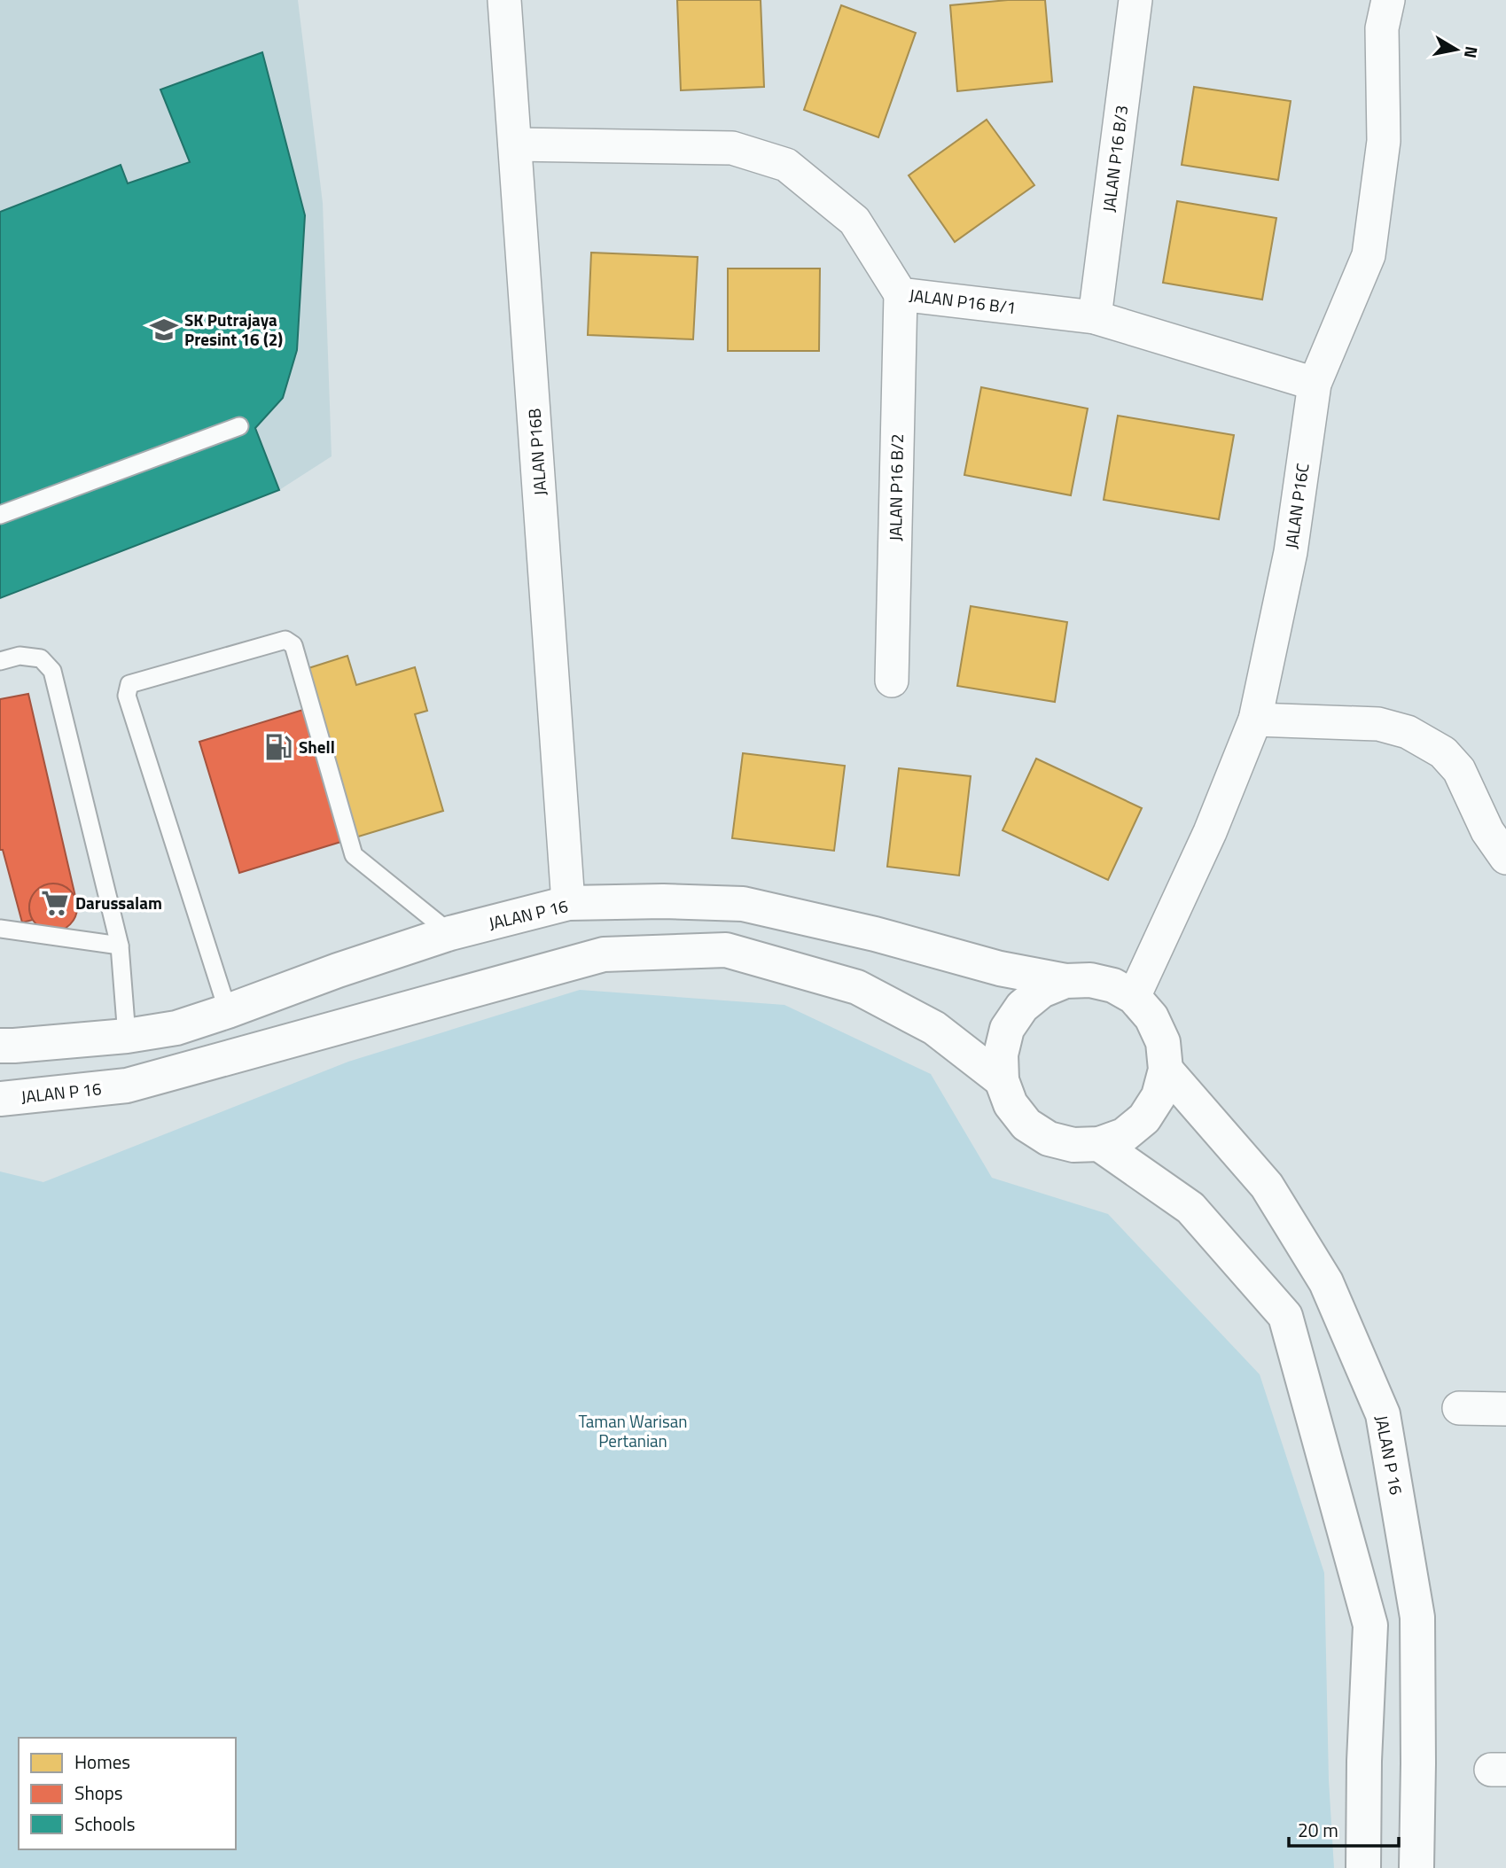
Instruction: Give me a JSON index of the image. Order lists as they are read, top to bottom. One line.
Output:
{"streets":{"street":["JALAN P16 B/3","JALAN P16 B/1","JALAN P16B","JALAN P16 B/2","JALAN P16C","JALAN P 16"]},"crossings":[["JALAN P16 B/3","JALAN P16 B/1"],["JALAN P16 B/1","JALAN P16B"],["JALAN P16 B/1","JALAN P16 B/2"],["JALAN P16 B/1","JALAN P16C"],["JALAN P16B","JALAN P 16"],["JALAN P16C","JALAN P 16"]],"parks":["Taman Warisan Pertanian"],"places":{"school or university":["SK Putrajaya Presint 16 (2)"],"fuel station":["Shell"],"supermarket":["Darussalam"]},"legend":["Homes","Shops","Schools"],"scale_bar":"20 m","north":"right"}
